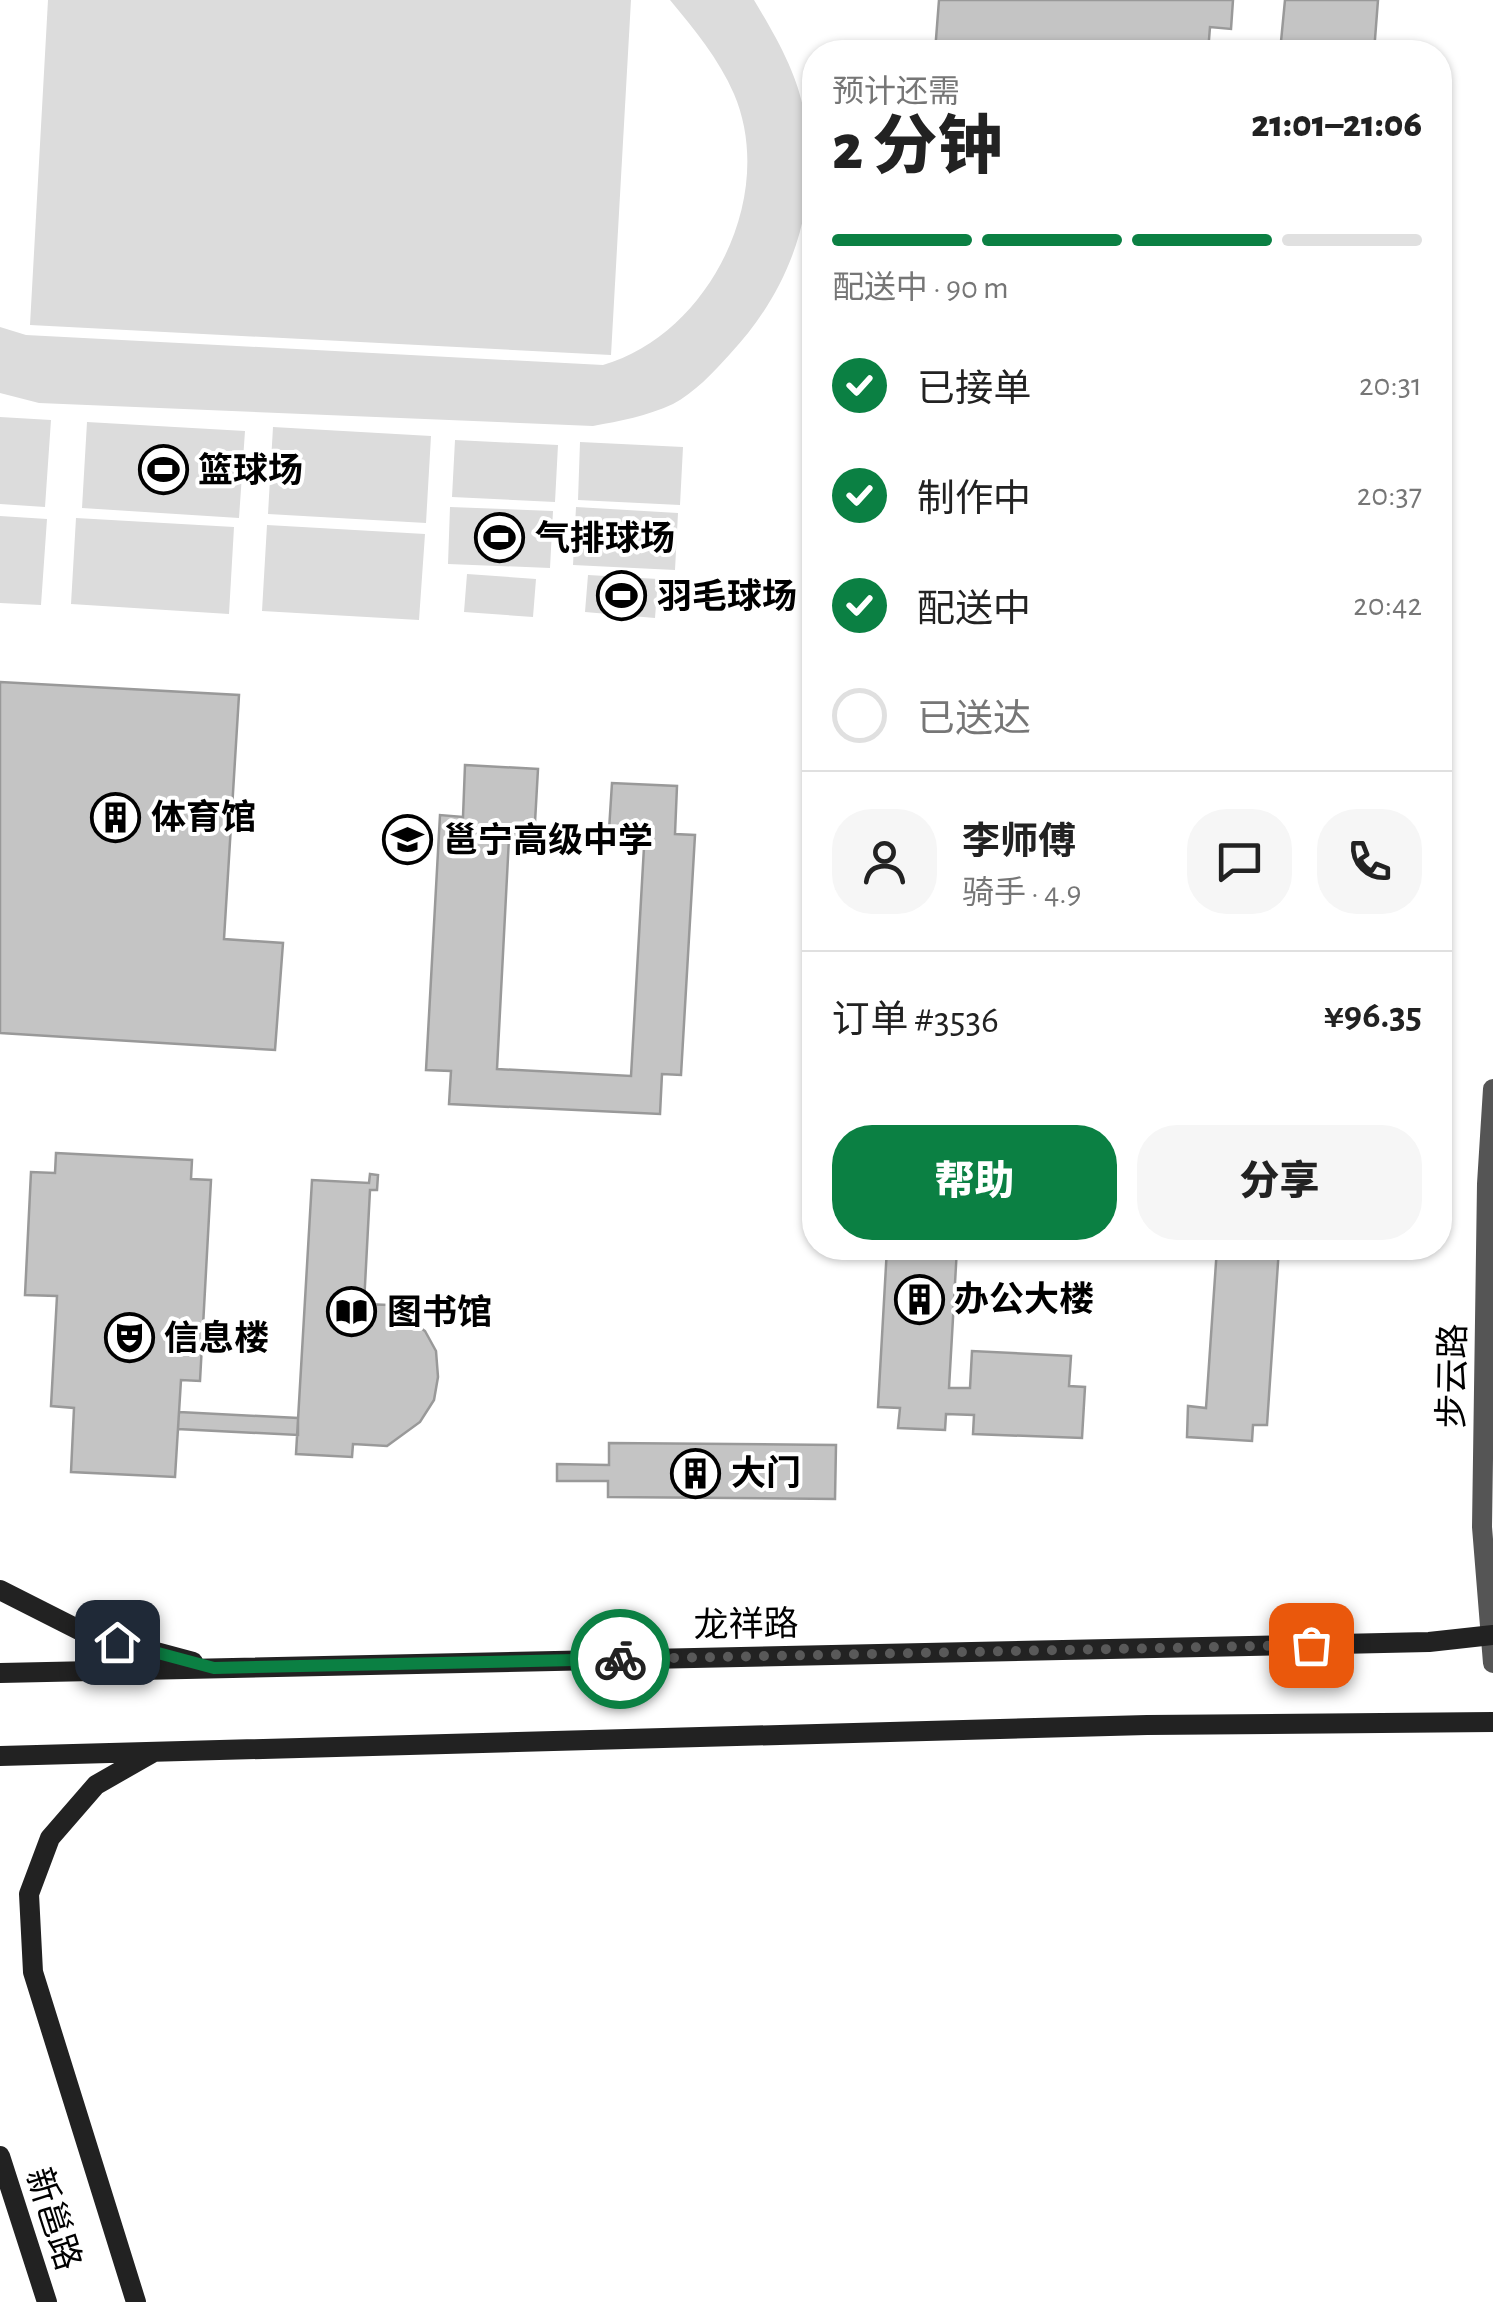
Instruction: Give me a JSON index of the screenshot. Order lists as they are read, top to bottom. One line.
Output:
{"streets":{"main road":["龙祥路","新邕路"],"street":["步云路"]},"crossings":[["步云路","龙祥路"]],"places":{"sports":["篮球场","气排球场","羽毛球场"],"building":["体育馆","办公大楼","大门"],"school or university":["邕宁高级中学"],"library":["图书馆"],"theatre":["信息楼"]},"page":{"heading":["2 分钟","预计还需","21:01–21:06"],"panel":["李师傅","骑手 · 4.9","订单 #3536","¥96.35"],"bar":"配送中 · 90 m","list":[["已接单","20:31"],["制作中","20:37"],["配送中","20:42"],"已送达"],"buttons":["帮助","分享"]}}
